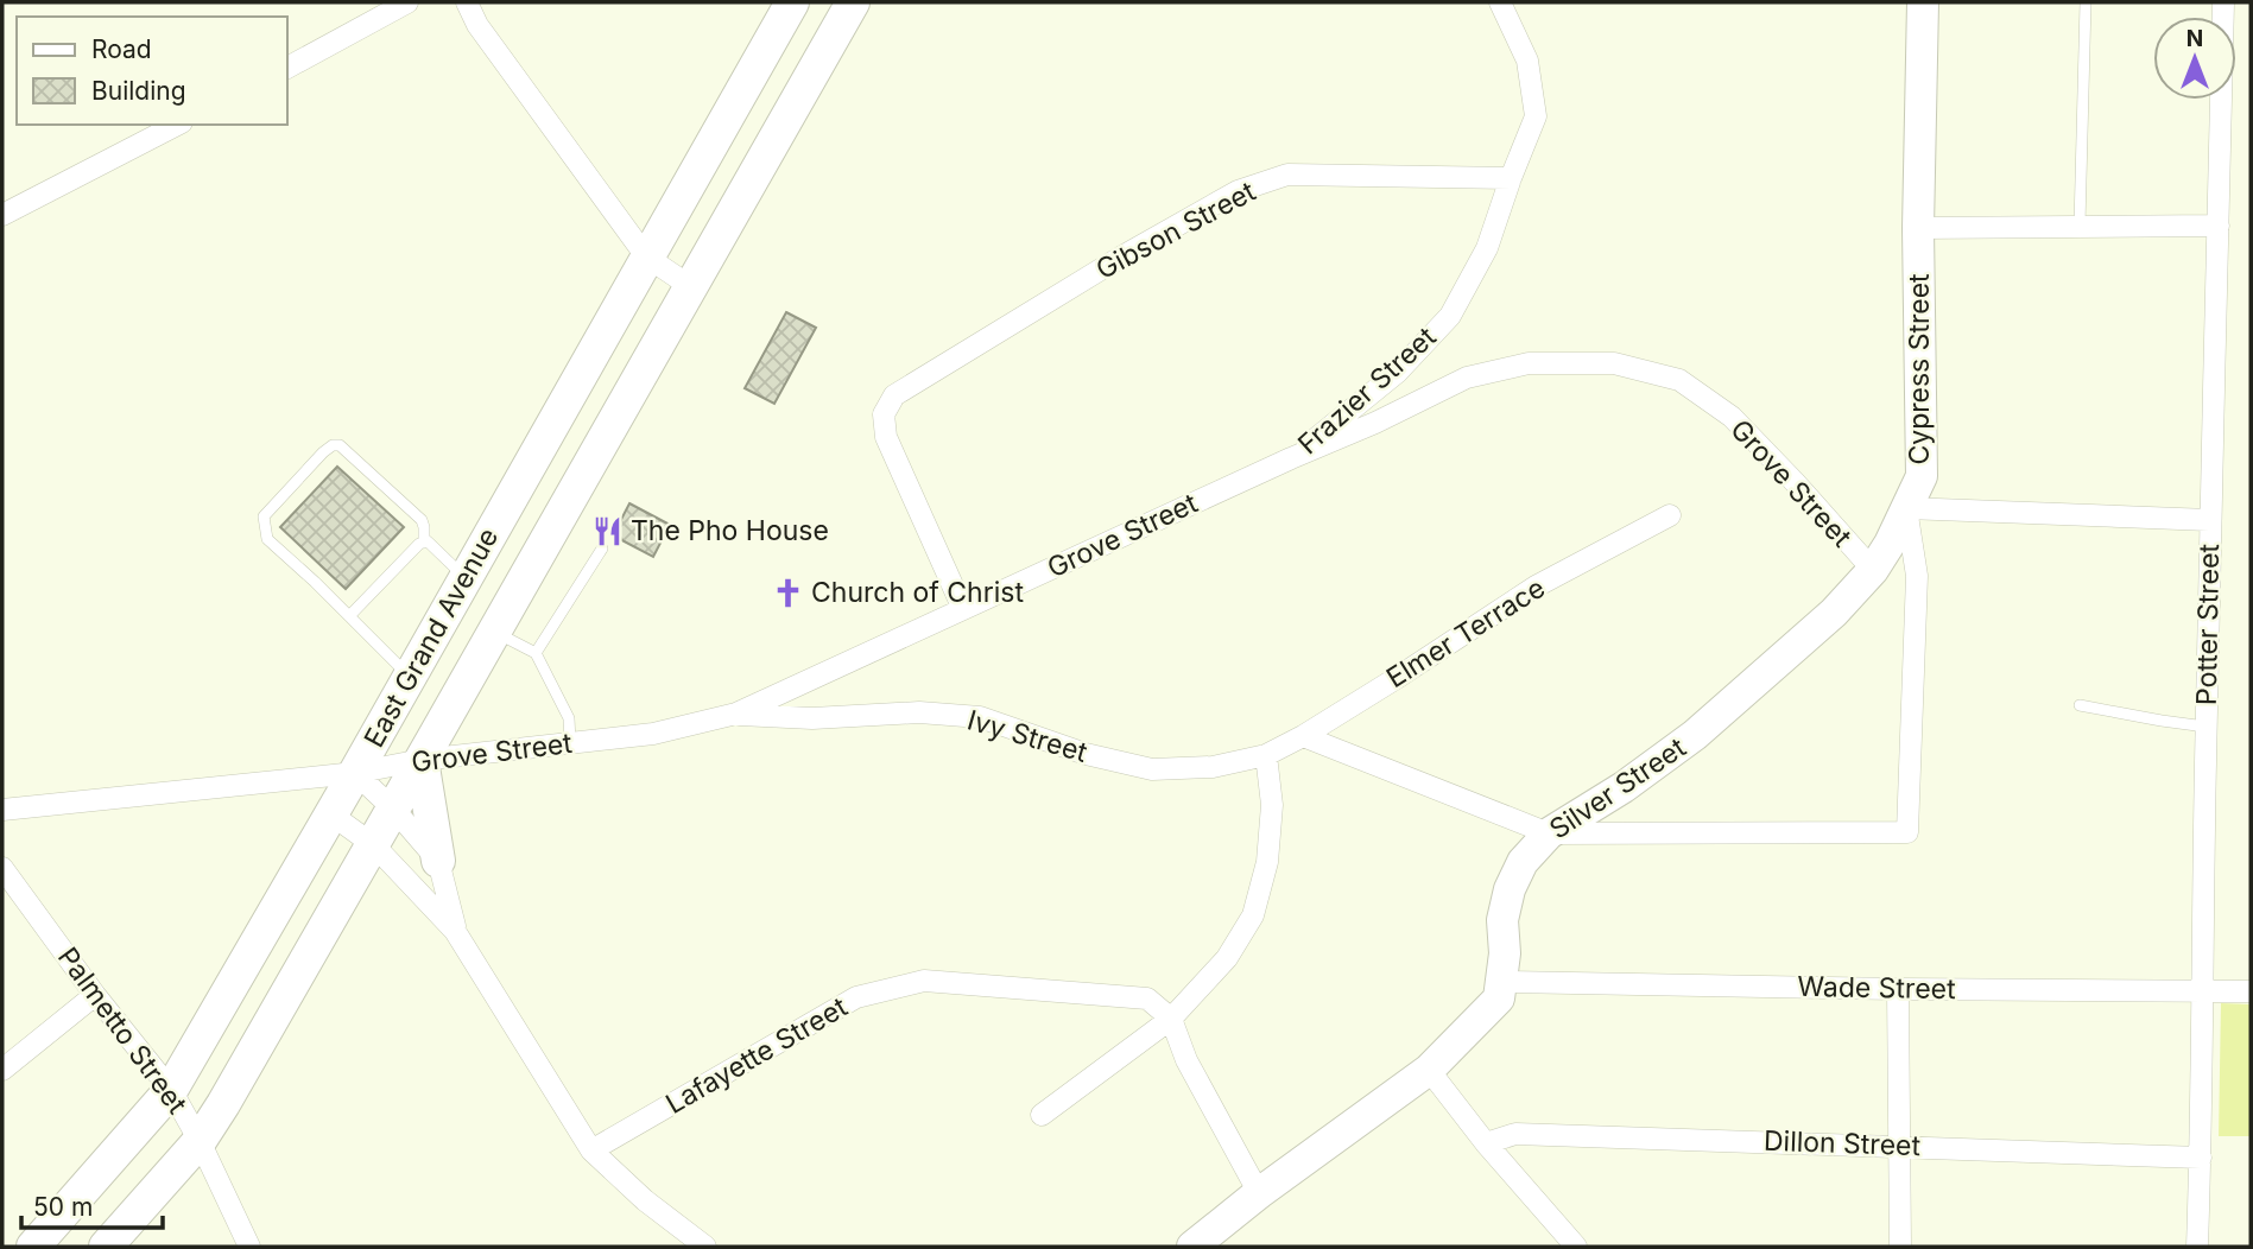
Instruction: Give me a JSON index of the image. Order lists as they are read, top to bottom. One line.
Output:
{"streets":{"main road":["East Grand Avenue"],"street":["Gibson Street","Cypress Street","Frazier Street","Grove Street","Potter Street","Elmer Terrace","Ivy Street","Silver Street","Wade Street","Palmetto Street","Lafayette Street","Dillon Street"]},"crossings":[["Gibson Street","Frazier Street"],["Gibson Street","Grove Street"],["Cypress Street","Silver Street"],["Frazier Street","Grove Street"],["Grove Street","East Grand Avenue"],["Grove Street","Ivy Street"],["Grove Street","Silver Street"],["Potter Street","Wade Street"],["Potter Street","Dillon Street"],["Elmer Terrace","Ivy Street"],["East Grand Avenue","Palmetto Street"],["Silver Street","Wade Street"]],"places":{"restaurant":["The Pho House"],"church":["Church of Christ"]},"legend":["Road","Building"],"scale_bar":"50 m","north":"top"}
